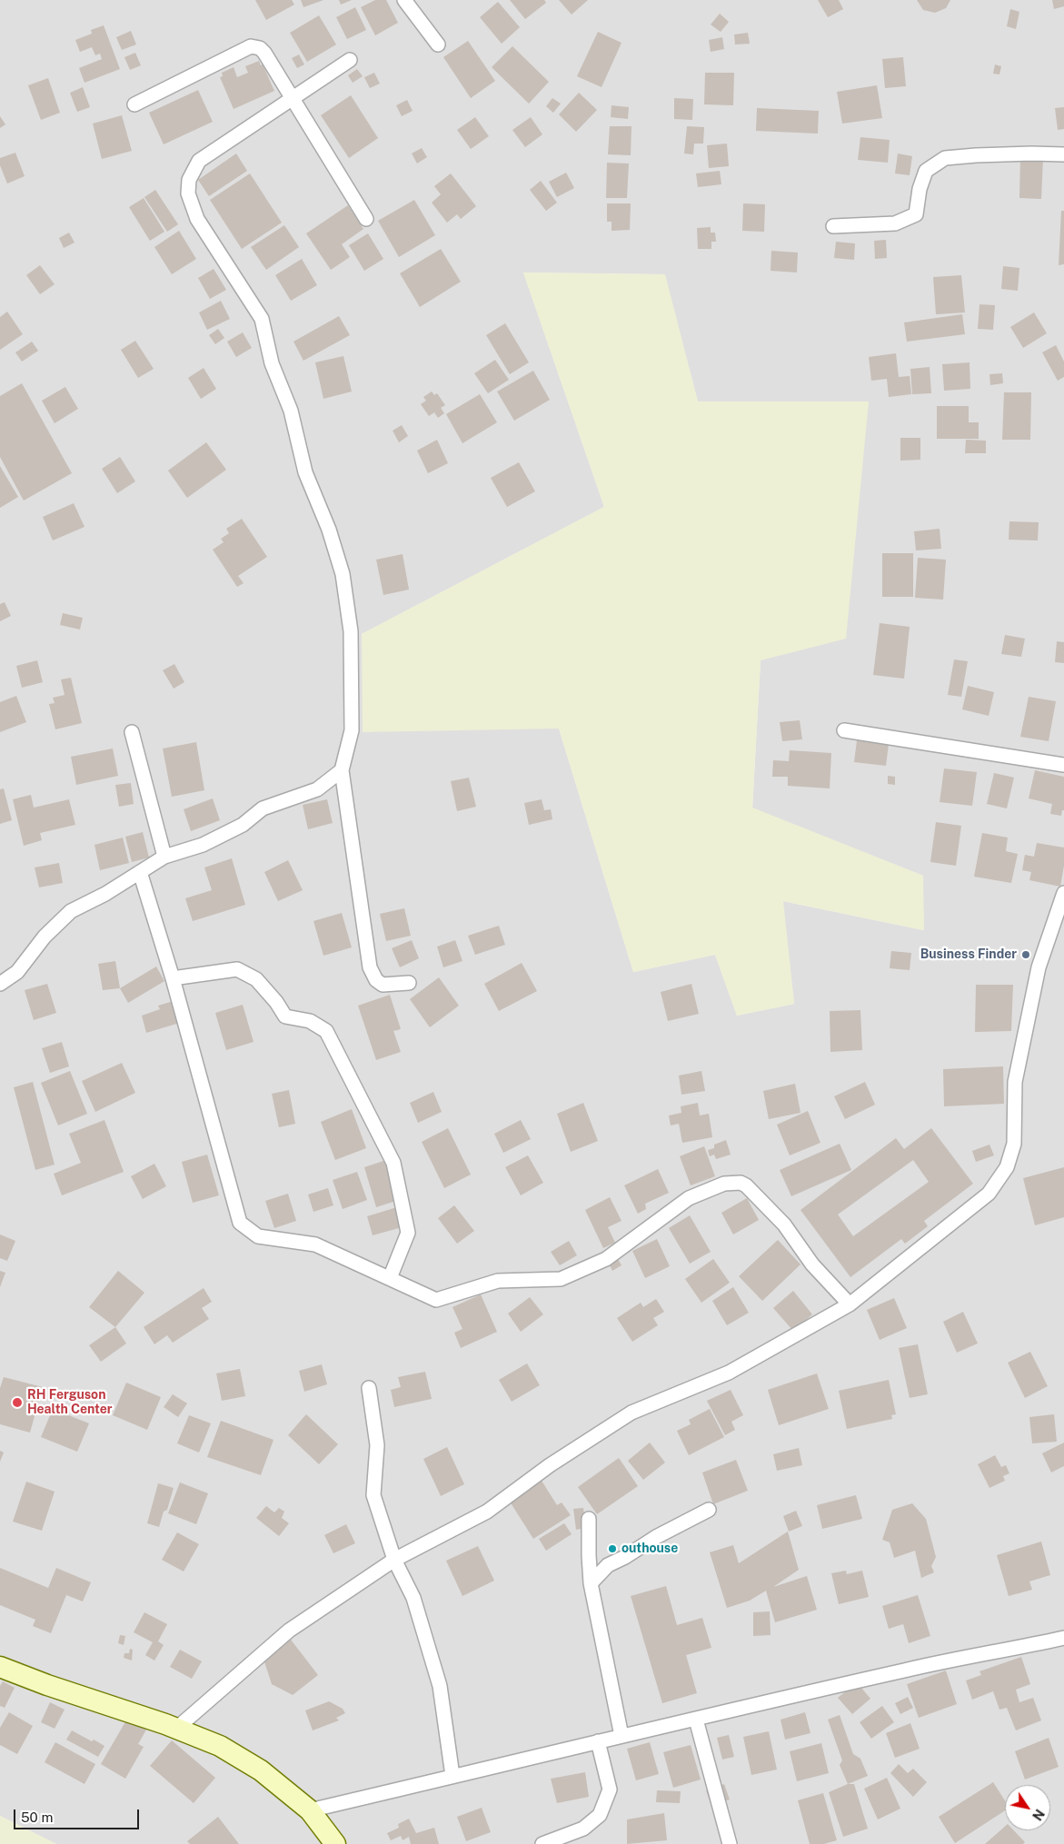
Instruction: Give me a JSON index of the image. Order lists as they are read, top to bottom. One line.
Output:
{"places":["Business Finder","RH Ferguson Health Center","outhouse"],"scale_bar":"50 m","north":"bottom right"}
